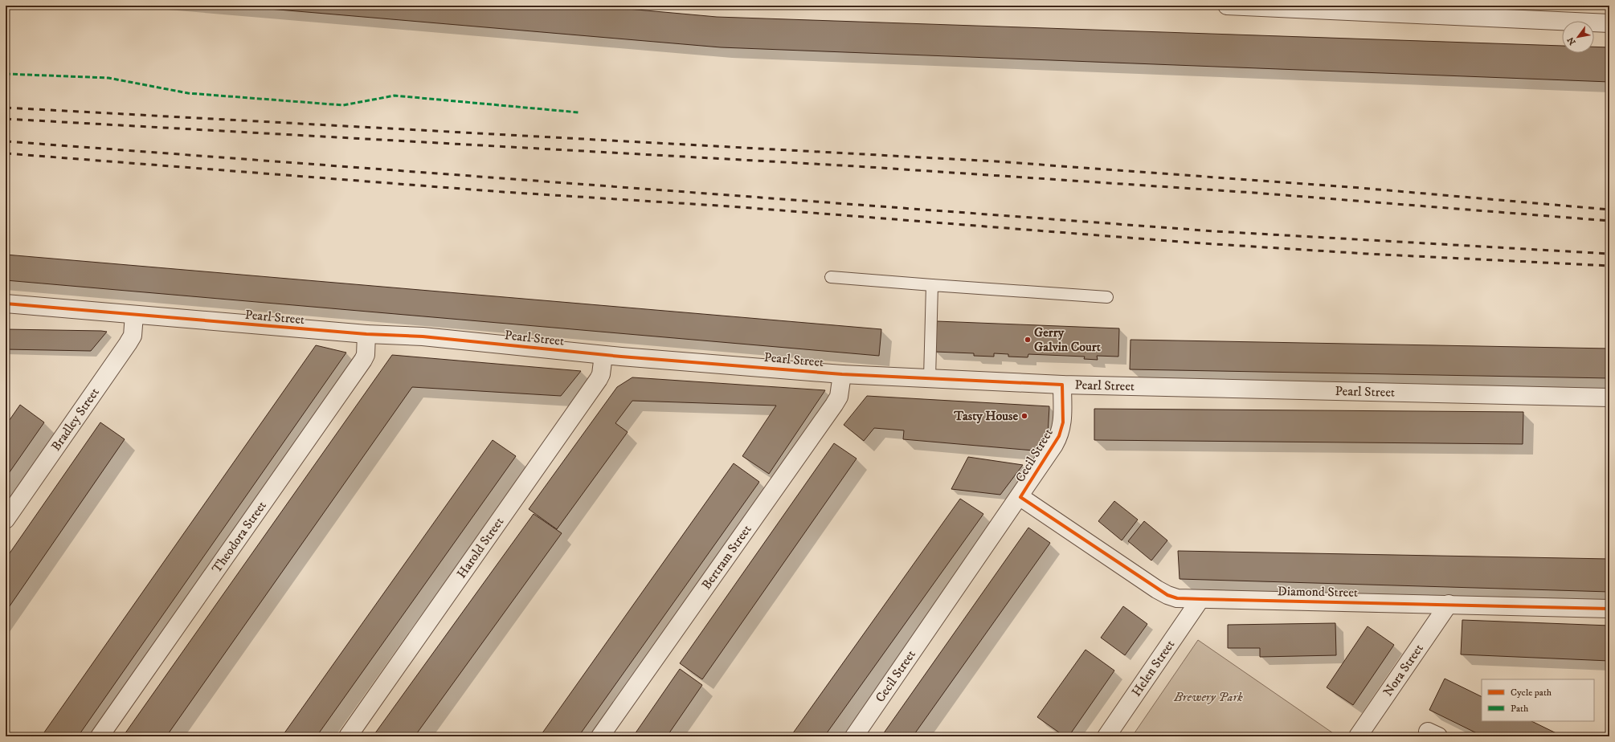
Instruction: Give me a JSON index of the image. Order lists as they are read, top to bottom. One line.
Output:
{"streets":{"street":["Pearl Street","Bradley Street","Cecil Street","Theodora Street","Harold Street","Bertram Street","Diamond Street","Helen Street","Nora Street"]},"crossings":[["Pearl Street","Bradley Street"],["Pearl Street","Cecil Street"],["Pearl Street","Theodora Street"],["Pearl Street","Harold Street"],["Pearl Street","Bertram Street"],["Cecil Street","Diamond Street"],["Diamond Street","Helen Street"],["Diamond Street","Nora Street"]],"parks":["Brewery Park"],"places":["Gerry Galvin Court","Tasty House"],"legend":["Cycle path","Path"],"north":"bottom left"}
